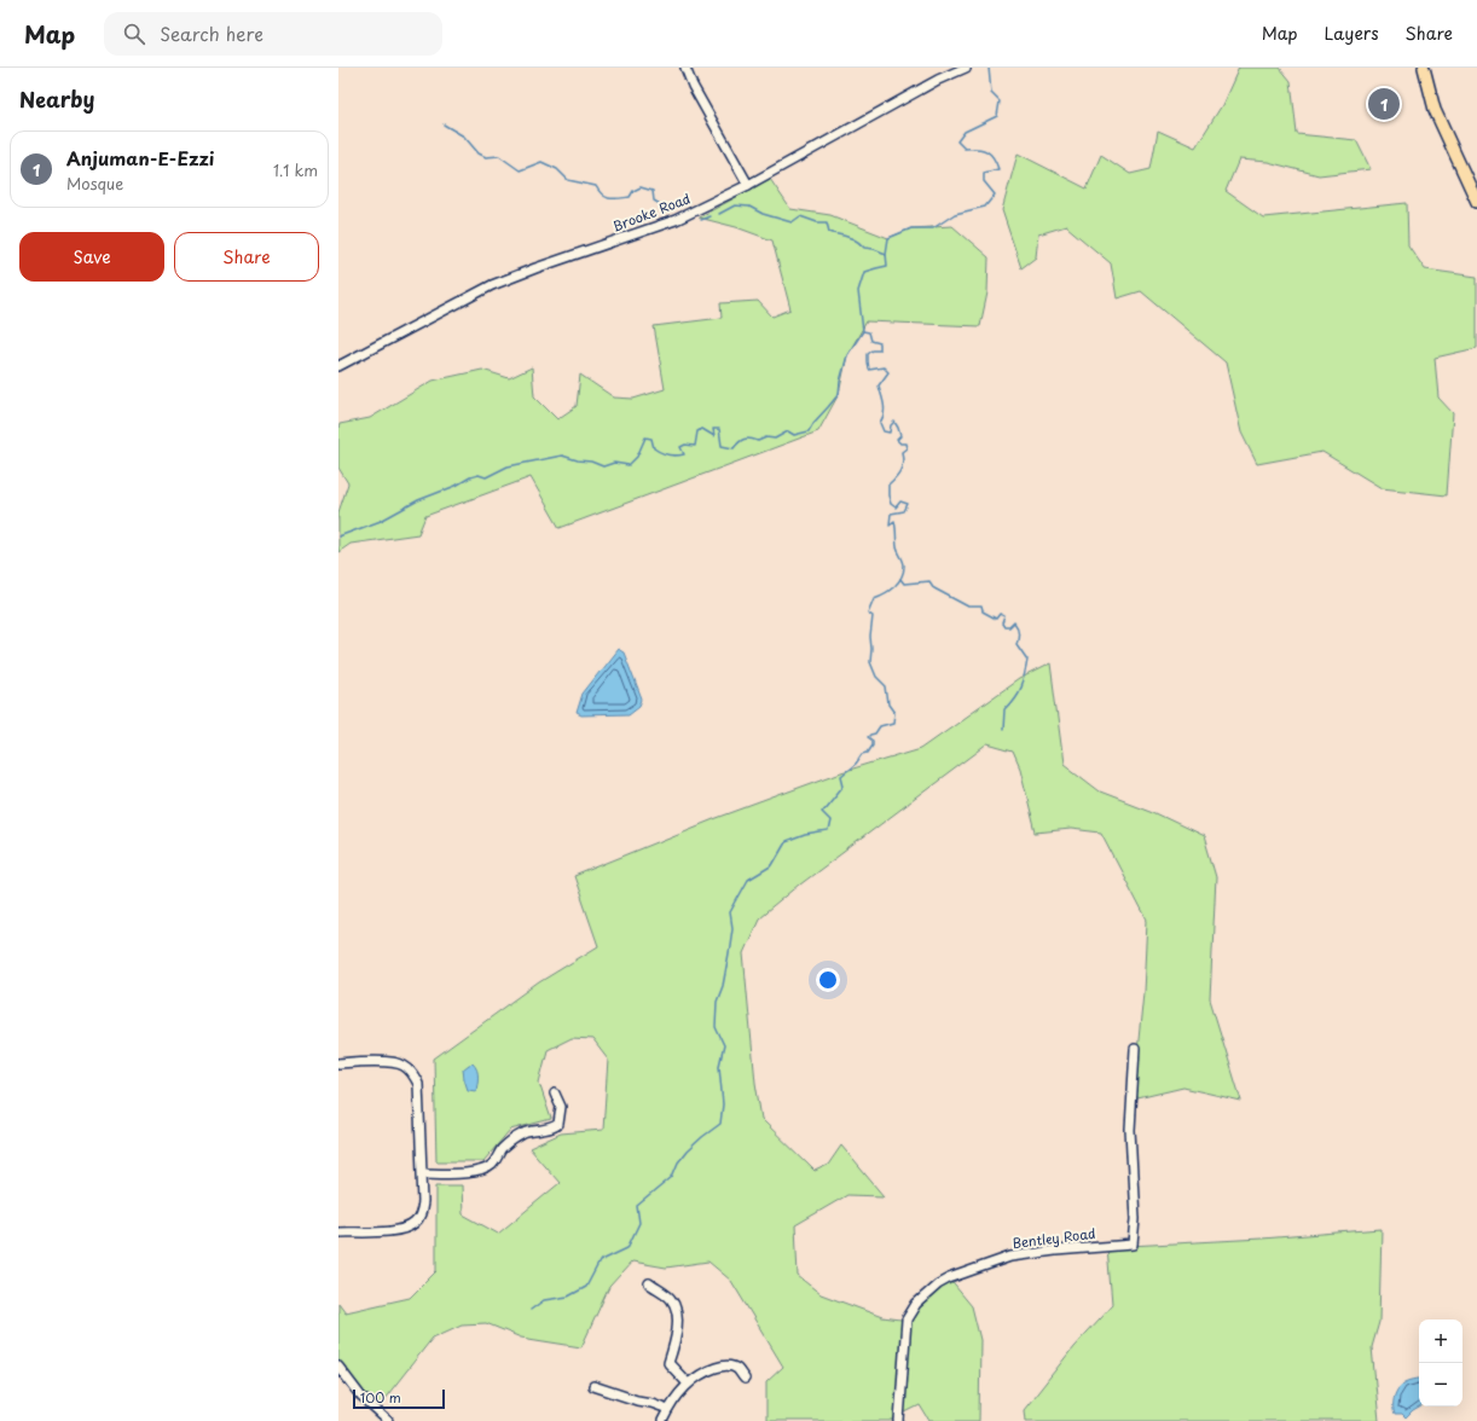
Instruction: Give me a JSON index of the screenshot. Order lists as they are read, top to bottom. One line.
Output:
{"streets":{"street":["Brooke Road","Bentley Road"]},"scale_bar":"100 m","page":{"header":"Map","search":"Search here","nav":["Map","Layers","Share"],"heading":"Nearby","pins":"1","list":[{"mark":"1","name":"Anjuman-E-Ezzi","note":"Mosque","value":"1.1 km"}],"buttons":["Save","Share"],"map_buttons":["+","−"],"scale":"100 m"}}
